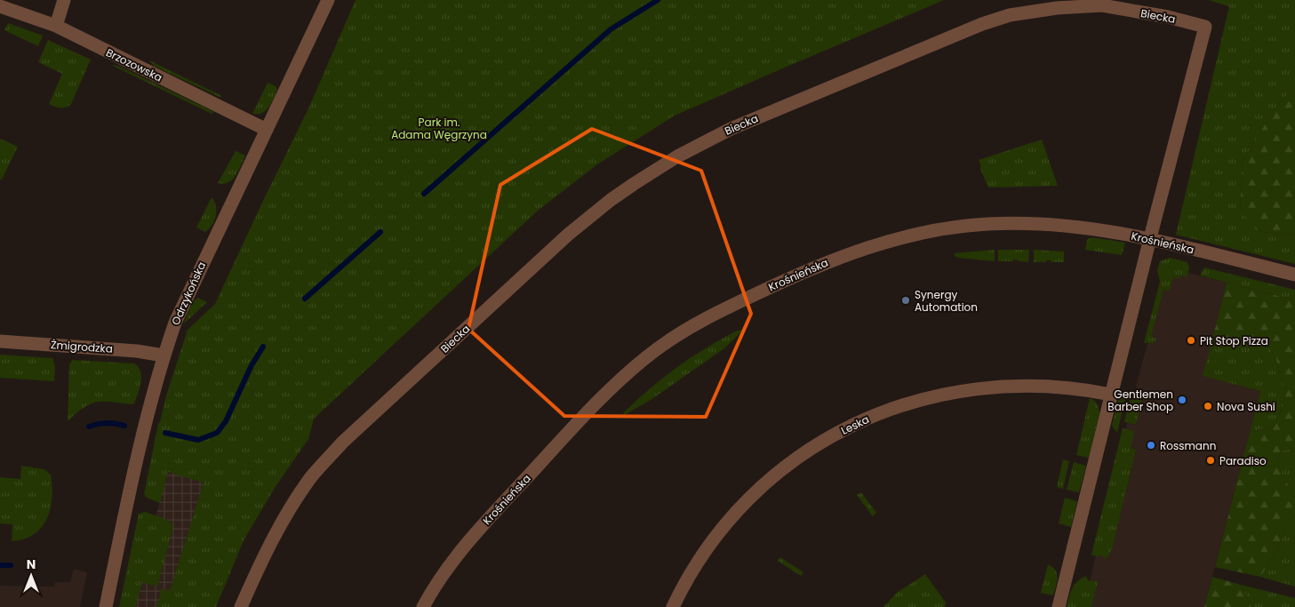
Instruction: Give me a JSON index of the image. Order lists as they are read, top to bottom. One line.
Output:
{"streets":{"street":["Biecka","Brzozowska","Krośnieńska","Odrzykońska","Żmigrodzka","Leska"]},"crossings":[["Biecka","Krośnieńska"],["Brzozowska","Odrzykońska"],["Odrzykońska","Żmigrodzka"]],"parks":["Park im. Adama Węgrzyna"],"places":["Synergy Automation","Pit Stop Pizza","Gentlemen Barber Shop","Nova Sushi","Rossmann","Paradiso"],"north":"top"}
